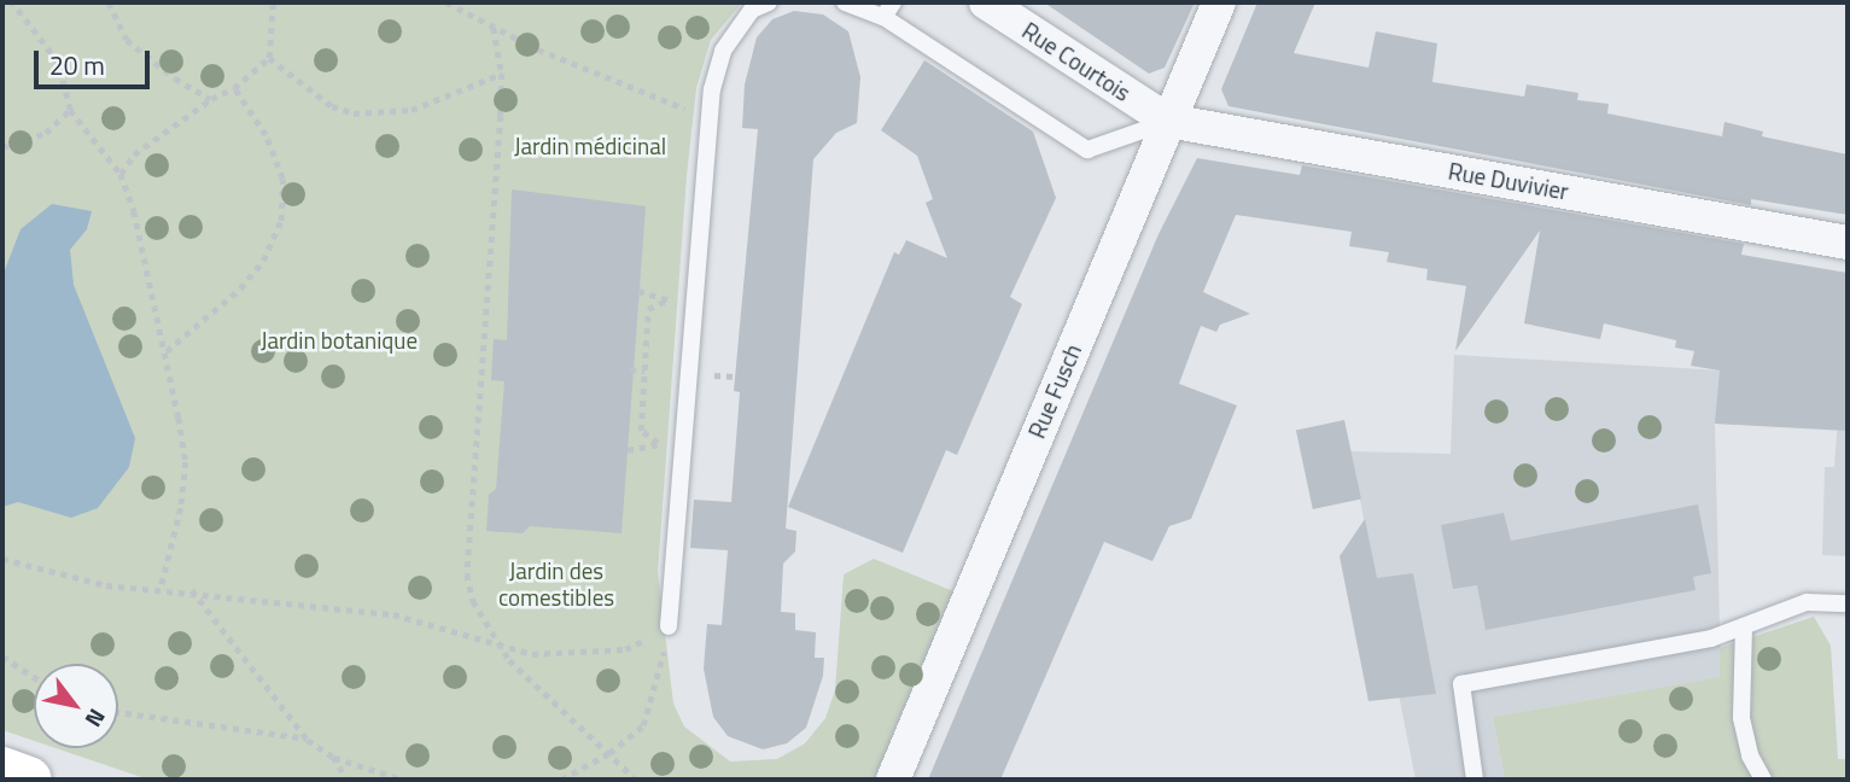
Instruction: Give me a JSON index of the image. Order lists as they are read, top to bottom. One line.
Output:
{"streets":{"street":["Rue Courtois","Rue Duvivier","Rue Fusch"]},"crossings":[["Rue Courtois","Rue Duvivier"],["Rue Courtois","Rue Fusch"],["Rue Duvivier","Rue Fusch"]],"parks":["Jardin médicinal","Jardin botanique","Jardin des comestibles"],"scale_bar":"20 m","north":"bottom right"}
